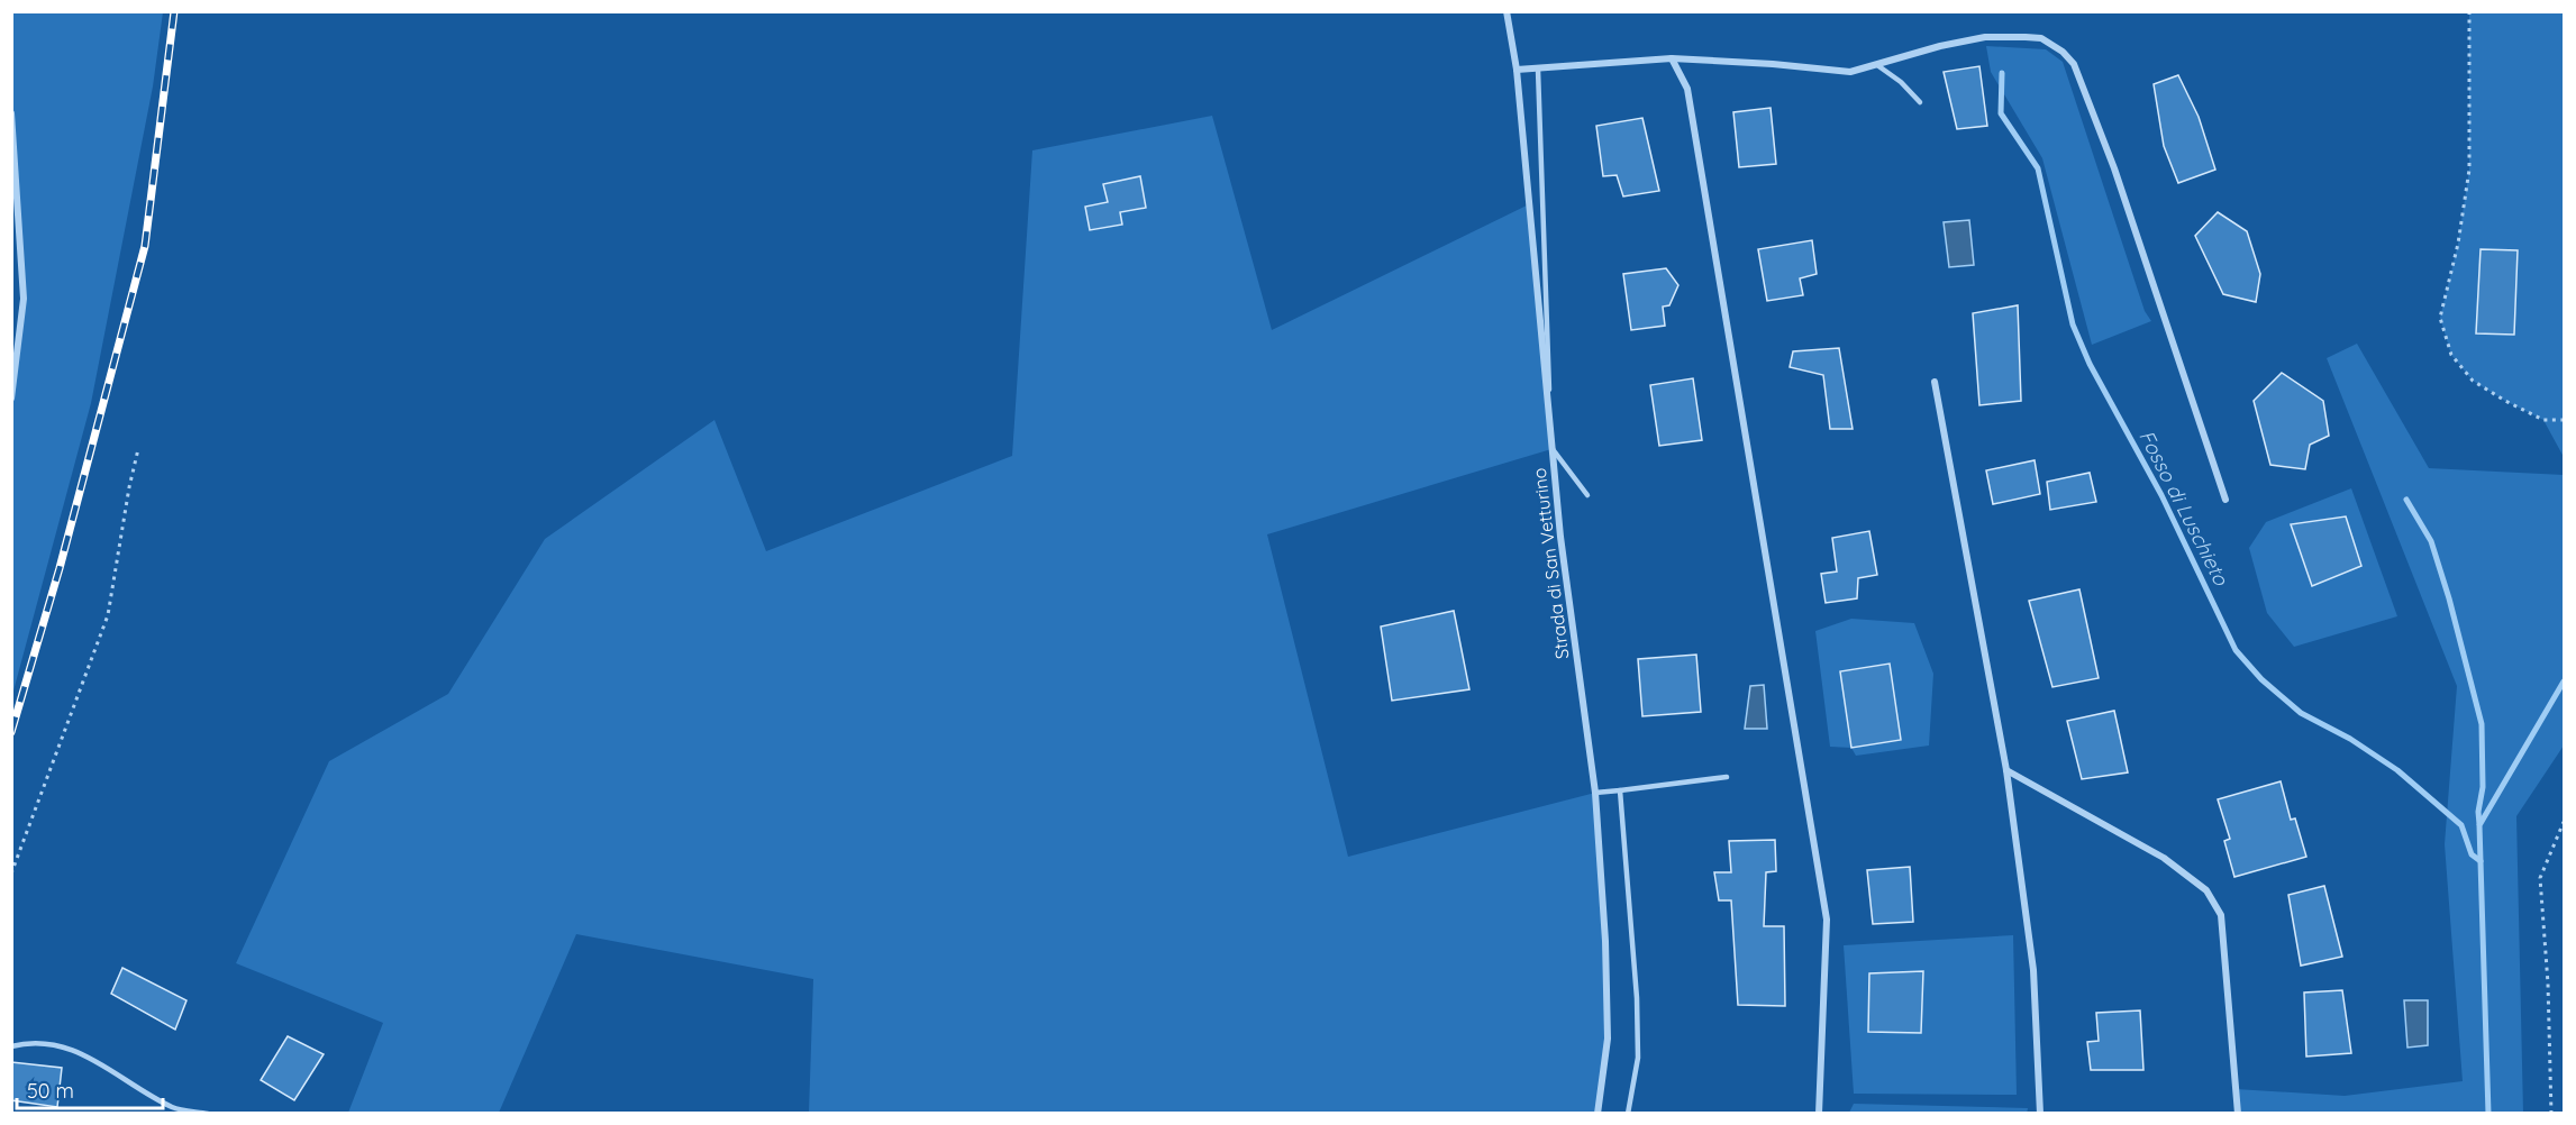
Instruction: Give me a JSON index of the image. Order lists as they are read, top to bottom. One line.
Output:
{"streets":{"street":["Strada di San Vetturino"]},"water":["Fosso di Luschieto"],"scale_bar":"50 m"}
